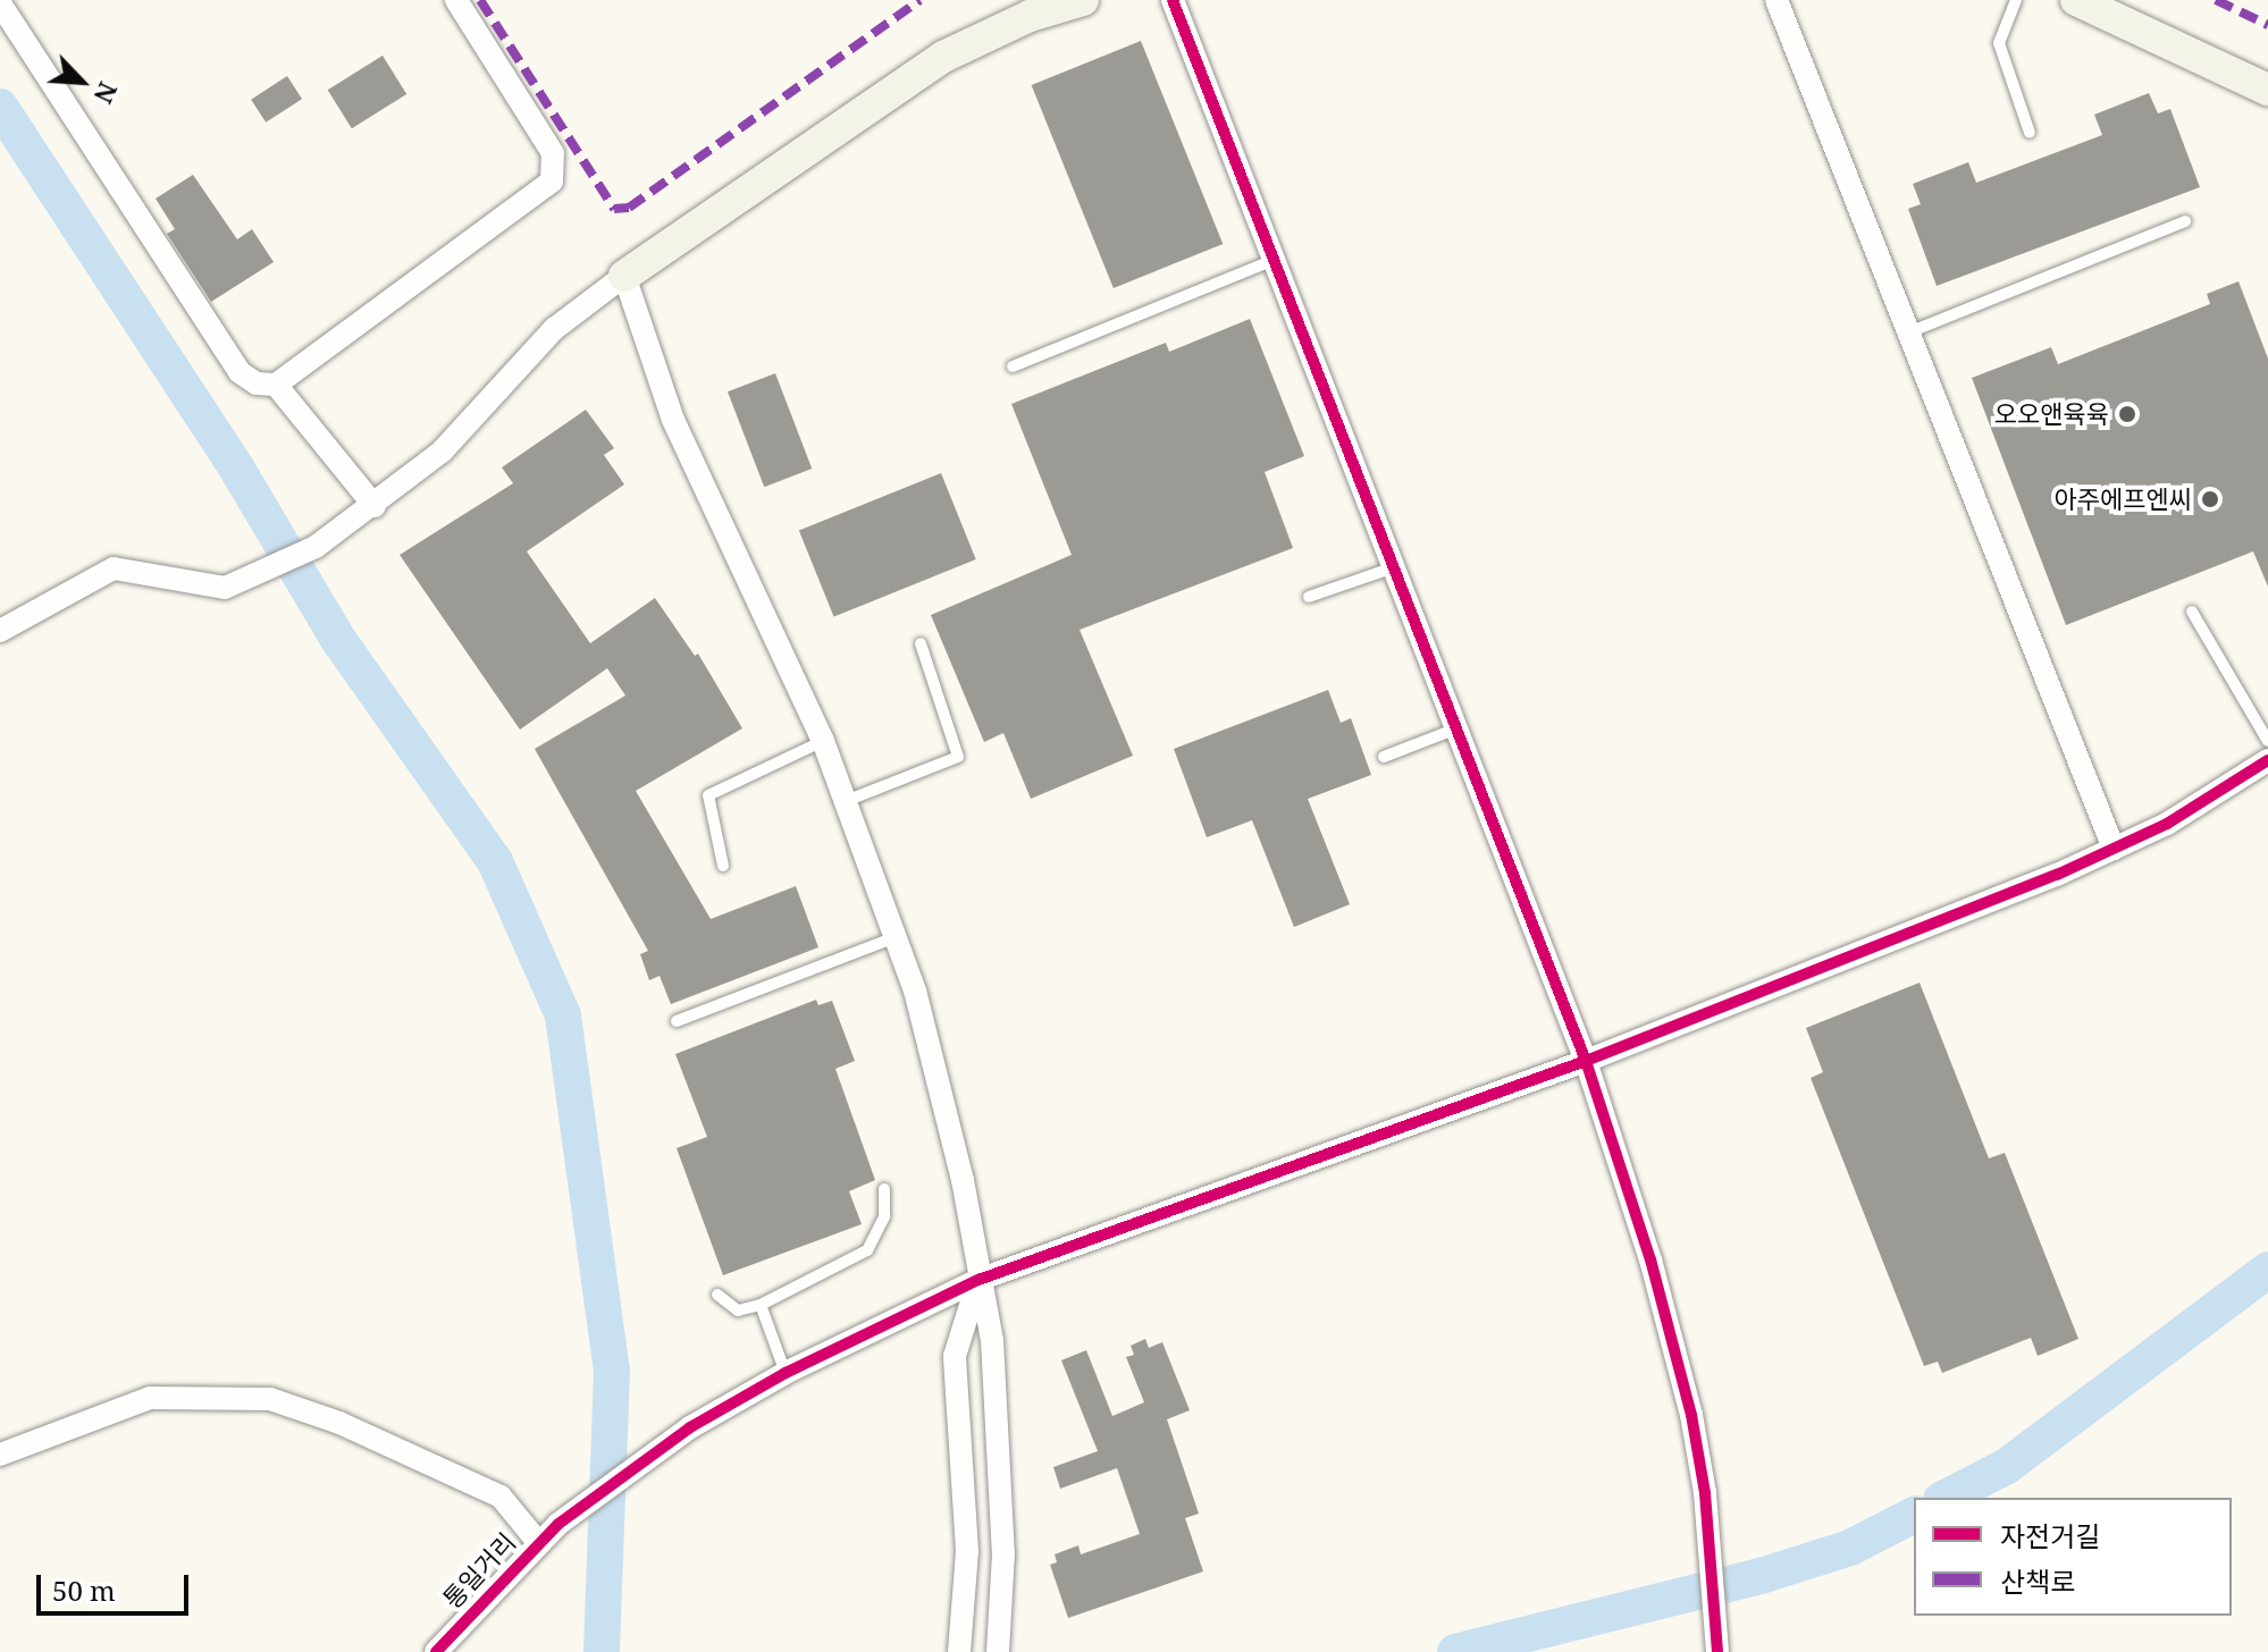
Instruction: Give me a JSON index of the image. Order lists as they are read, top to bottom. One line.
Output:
{"streets":{"street":["통일거리"]},"places":["오오앤육육","아주에프엔씨"],"legend":["자전거길","산책로"],"scale_bar":"50 m","north":"bottom right"}
